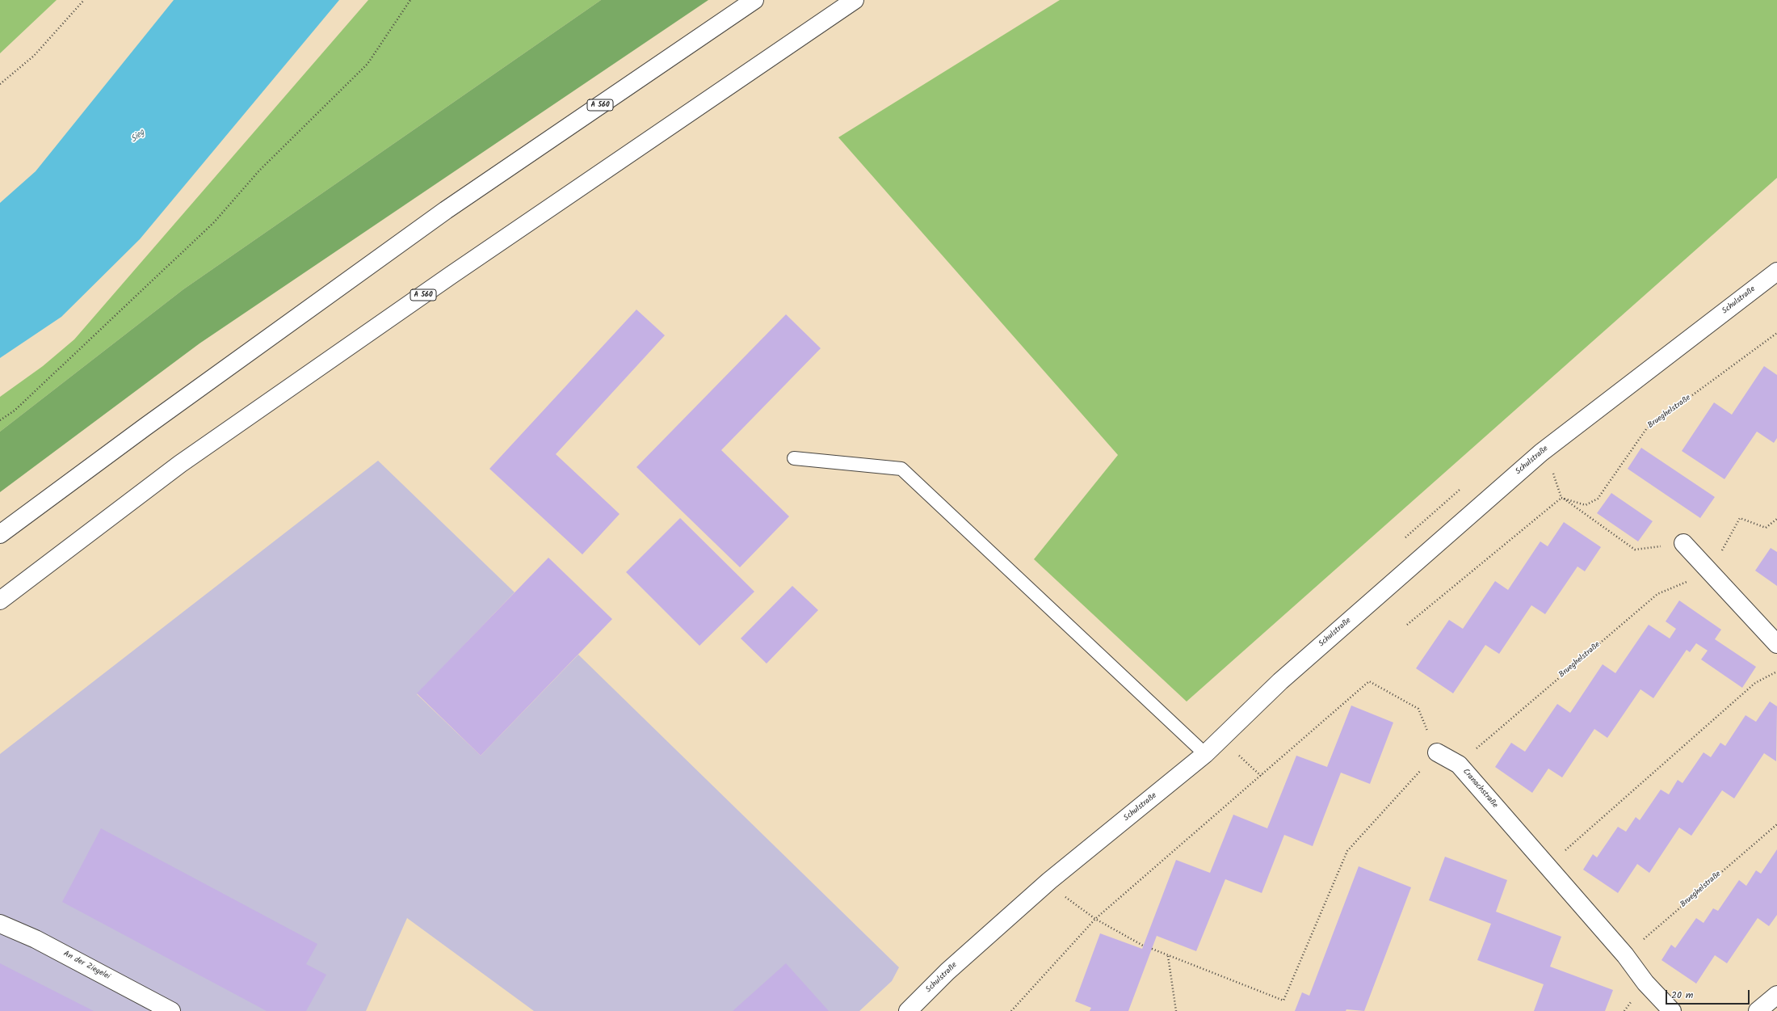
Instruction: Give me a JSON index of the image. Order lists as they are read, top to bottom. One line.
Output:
{"streets":{"main road":["A 560","Schulstraße","Cranachstraße","An der Ziegelei"],"path":["Brueghelstraße"]},"crossings":[["Brueghelstraße","Cranachstraße"]],"water":["Sieg"],"scale_bar":"20 m"}
